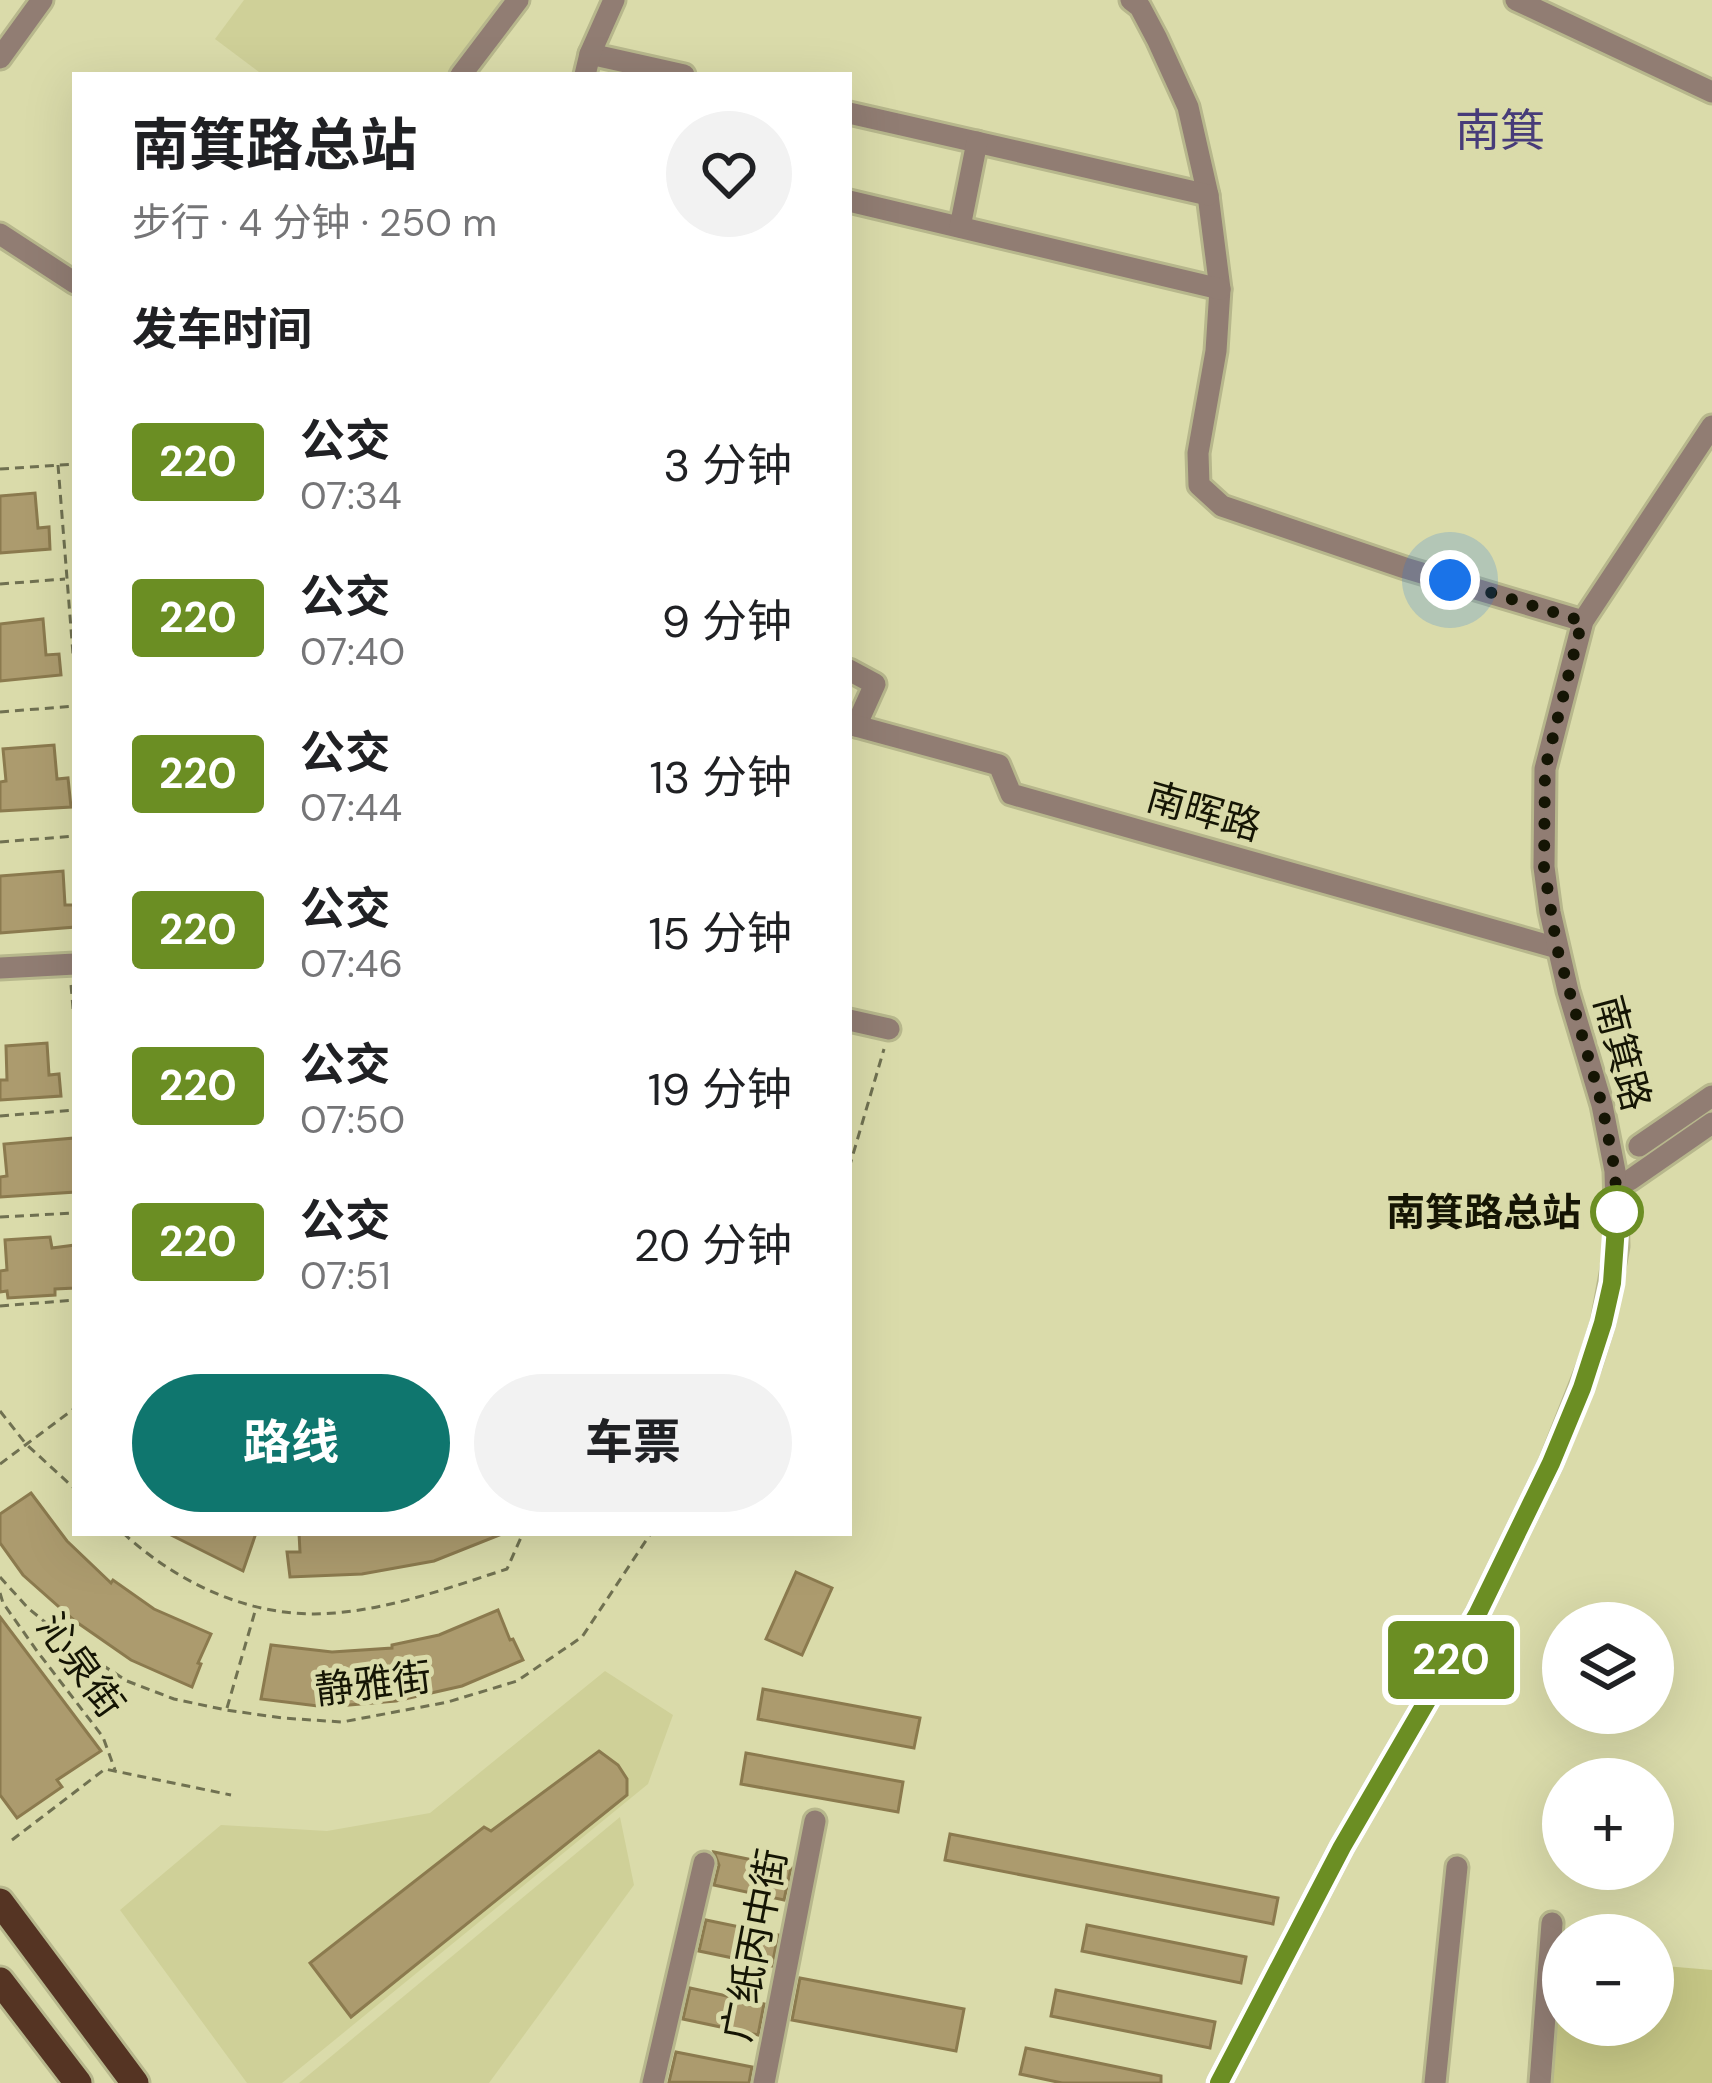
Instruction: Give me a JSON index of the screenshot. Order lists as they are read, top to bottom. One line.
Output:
{"streets":{"street":["南晖路","南箕路","广纸丙中街"],"path":["沁泉街","静雅街"]},"crossings":[["南晖路","南箕路"]],"districts":["南箕"],"places":["南箕路总站"],"lines":["bus line 220"],"page":{"on_map":"220","heading":[["南箕路总站","步行 · 4 分钟 · 250 m"],"发车时间"],"list":[{"mark":"220","name":"公交","note":"07:34","value":"3 分钟"},{"mark":"220","name":"公交","note":"07:40","value":"9 分钟"},{"mark":"220","name":"公交","note":"07:44","value":"13 分钟"},{"mark":"220","name":"公交","note":"07:46","value":"15 分钟"},{"mark":"220","name":"公交","note":"07:50","value":"19 分钟"},{"mark":"220","name":"公交","note":"07:51","value":"20 分钟"}],"buttons":["路线","车票"],"map_buttons":["+","−"]}}
